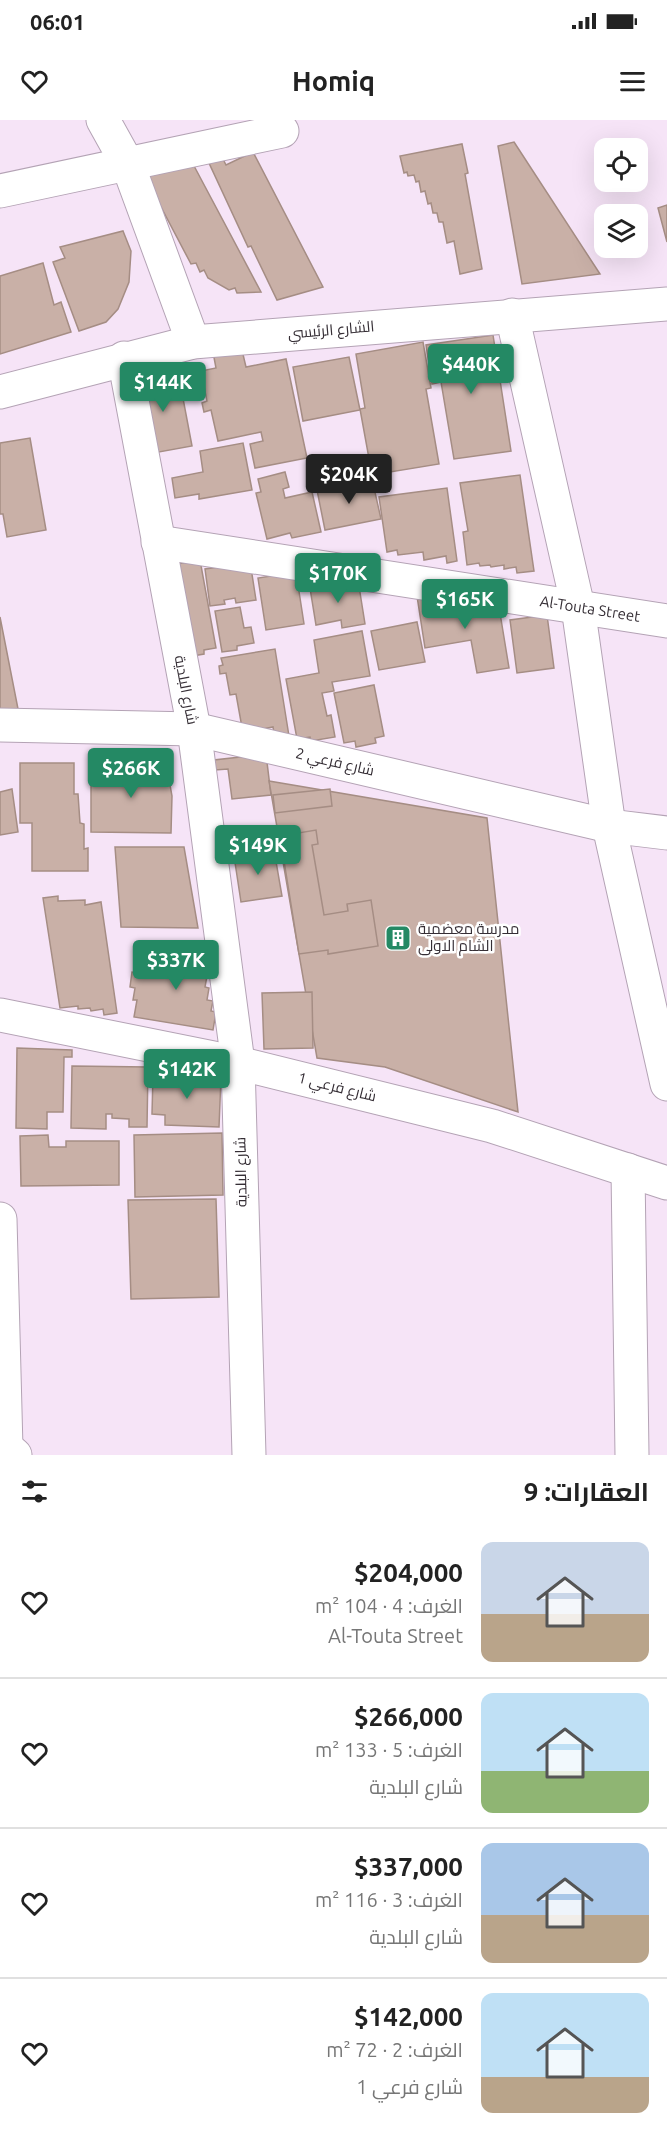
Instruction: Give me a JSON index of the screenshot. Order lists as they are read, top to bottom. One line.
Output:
{"streets":{"street":["الشارع الرئيسي","Al-Touta Street","شارع البلدية","شارع فرعي 2","شارع فرعي 1"]},"crossings":[["الشارع الرئيسي","شارع البلدية"],["Al-Touta Street","شارع البلدية"],["شارع البلدية","شارع فرعي 2"],["شارع البلدية","شارع فرعي 1"]],"places":{"building":["مدرسة معضمية الشام الاولى"]},"page":{"status":"06:01","header":"Homiq","price":["$440K","$144K","$204K","$170K","$165K","$266K","$149K","$337K","$142K"],"heading":"العقارات: 9","list":[{"name":"$204,000","note":"الغرف: 4 · 104 m² · Al-Touta Street"},{"name":"$266,000","note":"الغرف: 5 · 133 m² · شارع البلدية"},{"name":"$337,000","note":"الغرف: 3 · 116 m² · شارع البلدية"},{"name":"$142,000","note":"الغرف: 2 · 72 m² · شارع فرعي 1"}]}}
